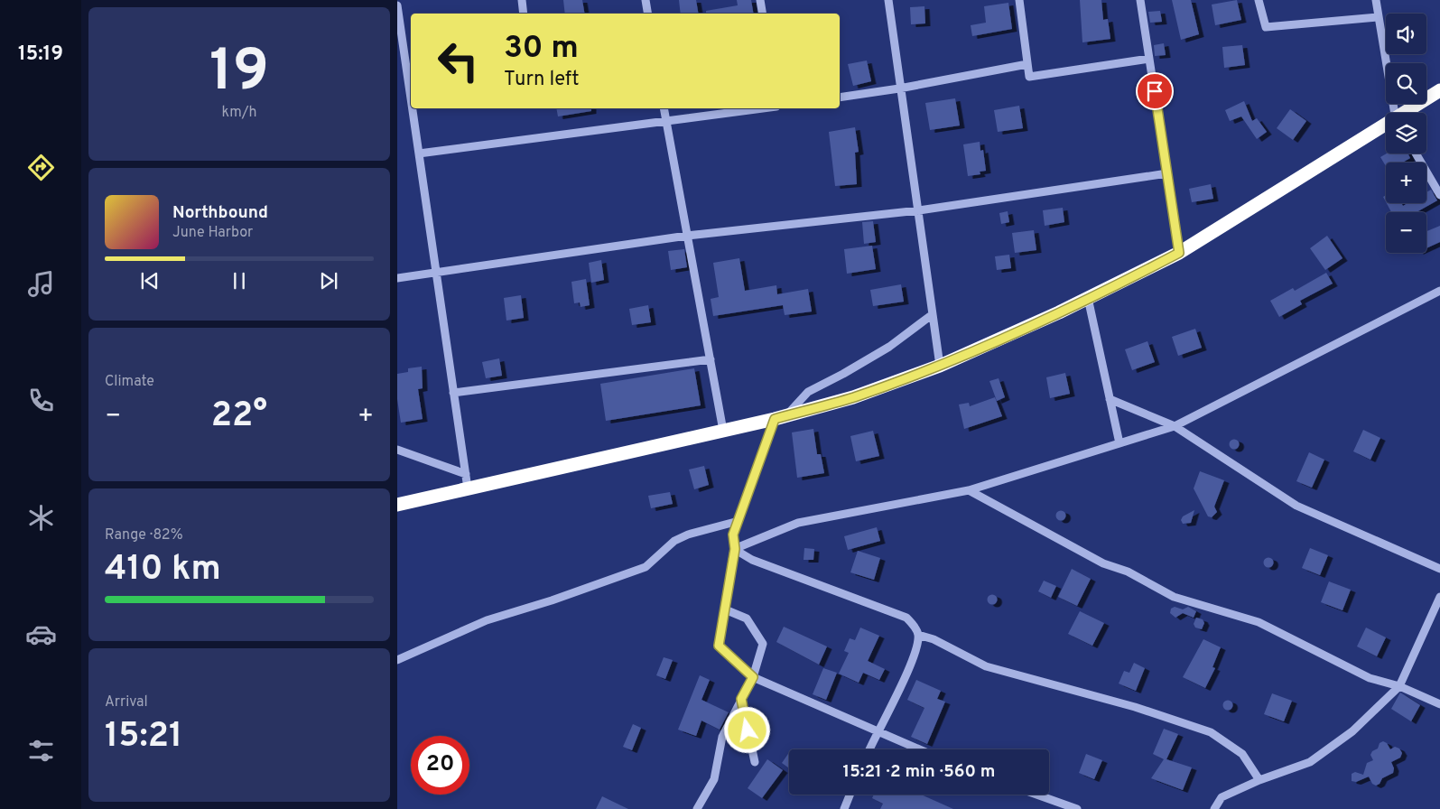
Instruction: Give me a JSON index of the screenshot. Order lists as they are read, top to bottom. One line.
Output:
{"page":{"tabs":"15:19","tile":[["19","km/h"],"Climate",["Range · 82%","410 km"],["Arrival","15:21"]],"map_buttons":["+","−"],"turn":["30 m","Turn left"],"song":["Northbound","June Harbor"],"heat":["−","22°","+"],"limit":"20","trip":"15:21 · 2 min · 560 m"}}
